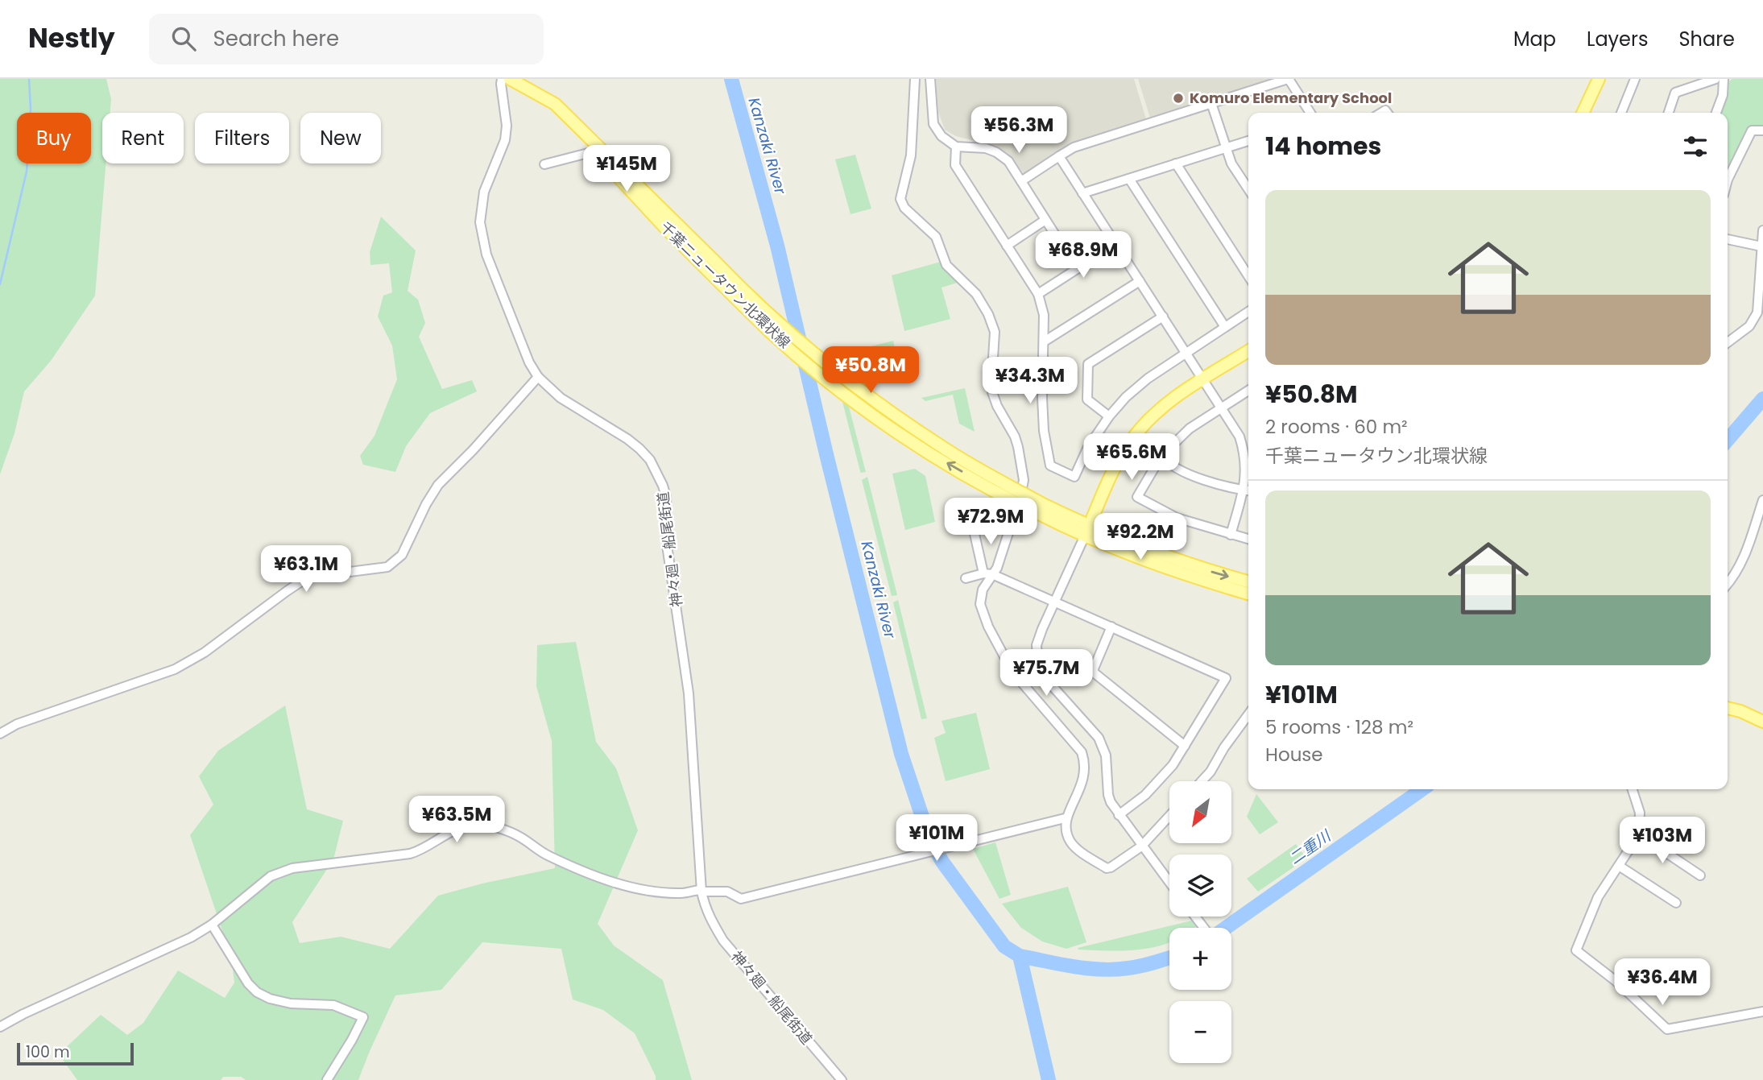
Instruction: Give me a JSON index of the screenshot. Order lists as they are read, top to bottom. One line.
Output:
{"streets":{"main road":["千葉ニュータウン北環状線"],"street":["神々廻・船尾街道"]},"water":["Kanzaki River","二重川"],"places":["Komuro Elementary School"],"scale_bar":"100 m","north":"bottom left","page":{"header":"Nestly","search":"Search here","nav":["Map","Layers","Share"],"price":["¥56.3M","¥145M","¥68.9M","¥50.8M","¥34.3M","¥65.6M","¥72.9M","¥92.2M","¥63.1M","¥75.7M","¥63.5M","¥101M","¥103M","¥36.4M"],"chip":["Buy","Rent","Filters","New"],"heading":"14 homes","list":[{"name":"¥50.8M","note":"2 rooms · 60 m² · 千葉ニュータウン北環状線"},{"name":"¥101M","note":"5 rooms · 128 m² · House"}],"map_buttons":["+","−"],"scale":"100 m"}}
